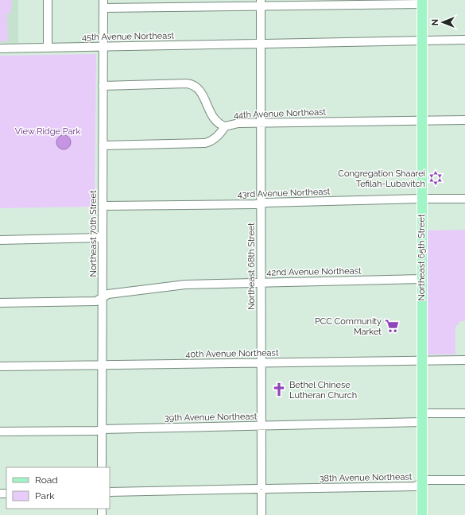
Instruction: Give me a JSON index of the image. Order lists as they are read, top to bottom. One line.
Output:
{"streets":{"main road":["Northeast 65th Street"],"street":["45th Avenue Northeast","44th Avenue Northeast","43rd Avenue Northeast","Northeast 70th Street","Northeast 68th Street","42nd Avenue Northeast","40th Avenue Northeast","39th Avenue Northeast","38th Avenue Northeast"]},"crossings":[["45th Avenue Northeast","Northeast 70th Street"],["45th Avenue Northeast","Northeast 65th Street"],["45th Avenue Northeast","Northeast 68th Street"],["44th Avenue Northeast","Northeast 70th Street"],["44th Avenue Northeast","Northeast 65th Street"],["44th Avenue Northeast","Northeast 68th Street"],["43rd Avenue Northeast","Northeast 70th Street"],["43rd Avenue Northeast","Northeast 65th Street"],["43rd Avenue Northeast","Northeast 68th Street"],["Northeast 70th Street","42nd Avenue Northeast"],["Northeast 70th Street","40th Avenue Northeast"],["Northeast 70th Street","39th Avenue Northeast"],["Northeast 65th Street","42nd Avenue Northeast"],["Northeast 65th Street","40th Avenue Northeast"],["Northeast 65th Street","39th Avenue Northeast"],["Northeast 65th Street","38th Avenue Northeast"],["Northeast 68th Street","42nd Avenue Northeast"],["Northeast 68th Street","40th Avenue Northeast"],["Northeast 68th Street","39th Avenue Northeast"],["Northeast 68th Street","38th Avenue Northeast"]],"parks":["View Ridge Park"],"places":{"synagogue":["Congregation Shaarei Tefilah-Lubavitch"],"supermarket":["PCC Community Market"],"church":["Bethel Chinese Lutheran Church"]},"legend":["Road","Park"],"north":"left"}
